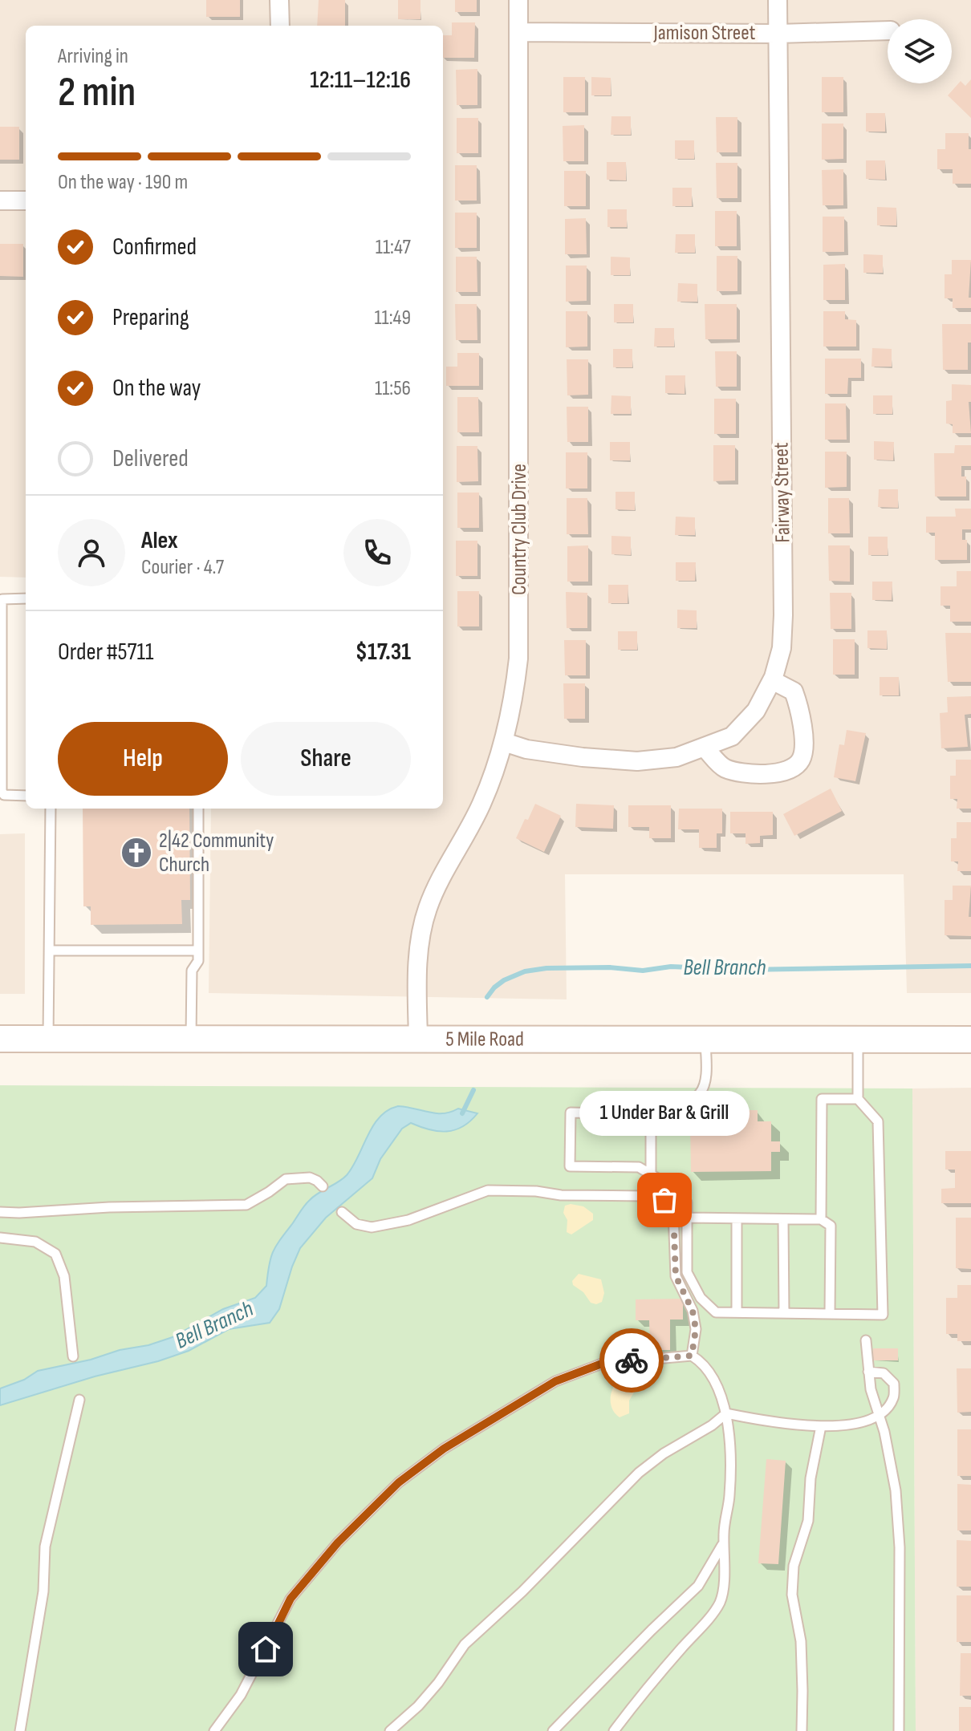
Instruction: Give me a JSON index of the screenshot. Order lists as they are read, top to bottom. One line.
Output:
{"streets":{"main road":["5 Mile Road"],"street":["Jamison Street","Fairway Street","Country Club Drive"]},"crossings":[["Jamison Street","Fairway Street"],["Jamison Street","Country Club Drive"],["Fairway Street","Country Club Drive"],["Country Club Drive","5 Mile Road"]],"water":["Bell Branch"],"places":{"church":["2|42 Community Church"],"other":["1 Under Bar & Grill"]},"page":{"heading":["2 min","Arriving in","12:11–12:16"],"panel":["Alex","Courier · 4.7","Order #5711","$17.31"],"bar":"On the way · 190 m","list":[["Confirmed","11:47"],["Preparing","11:49"],["On the way","11:56"],"Delivered"],"buttons":["Help","Share"],"bubble":"1 Under Bar & Grill"}}
